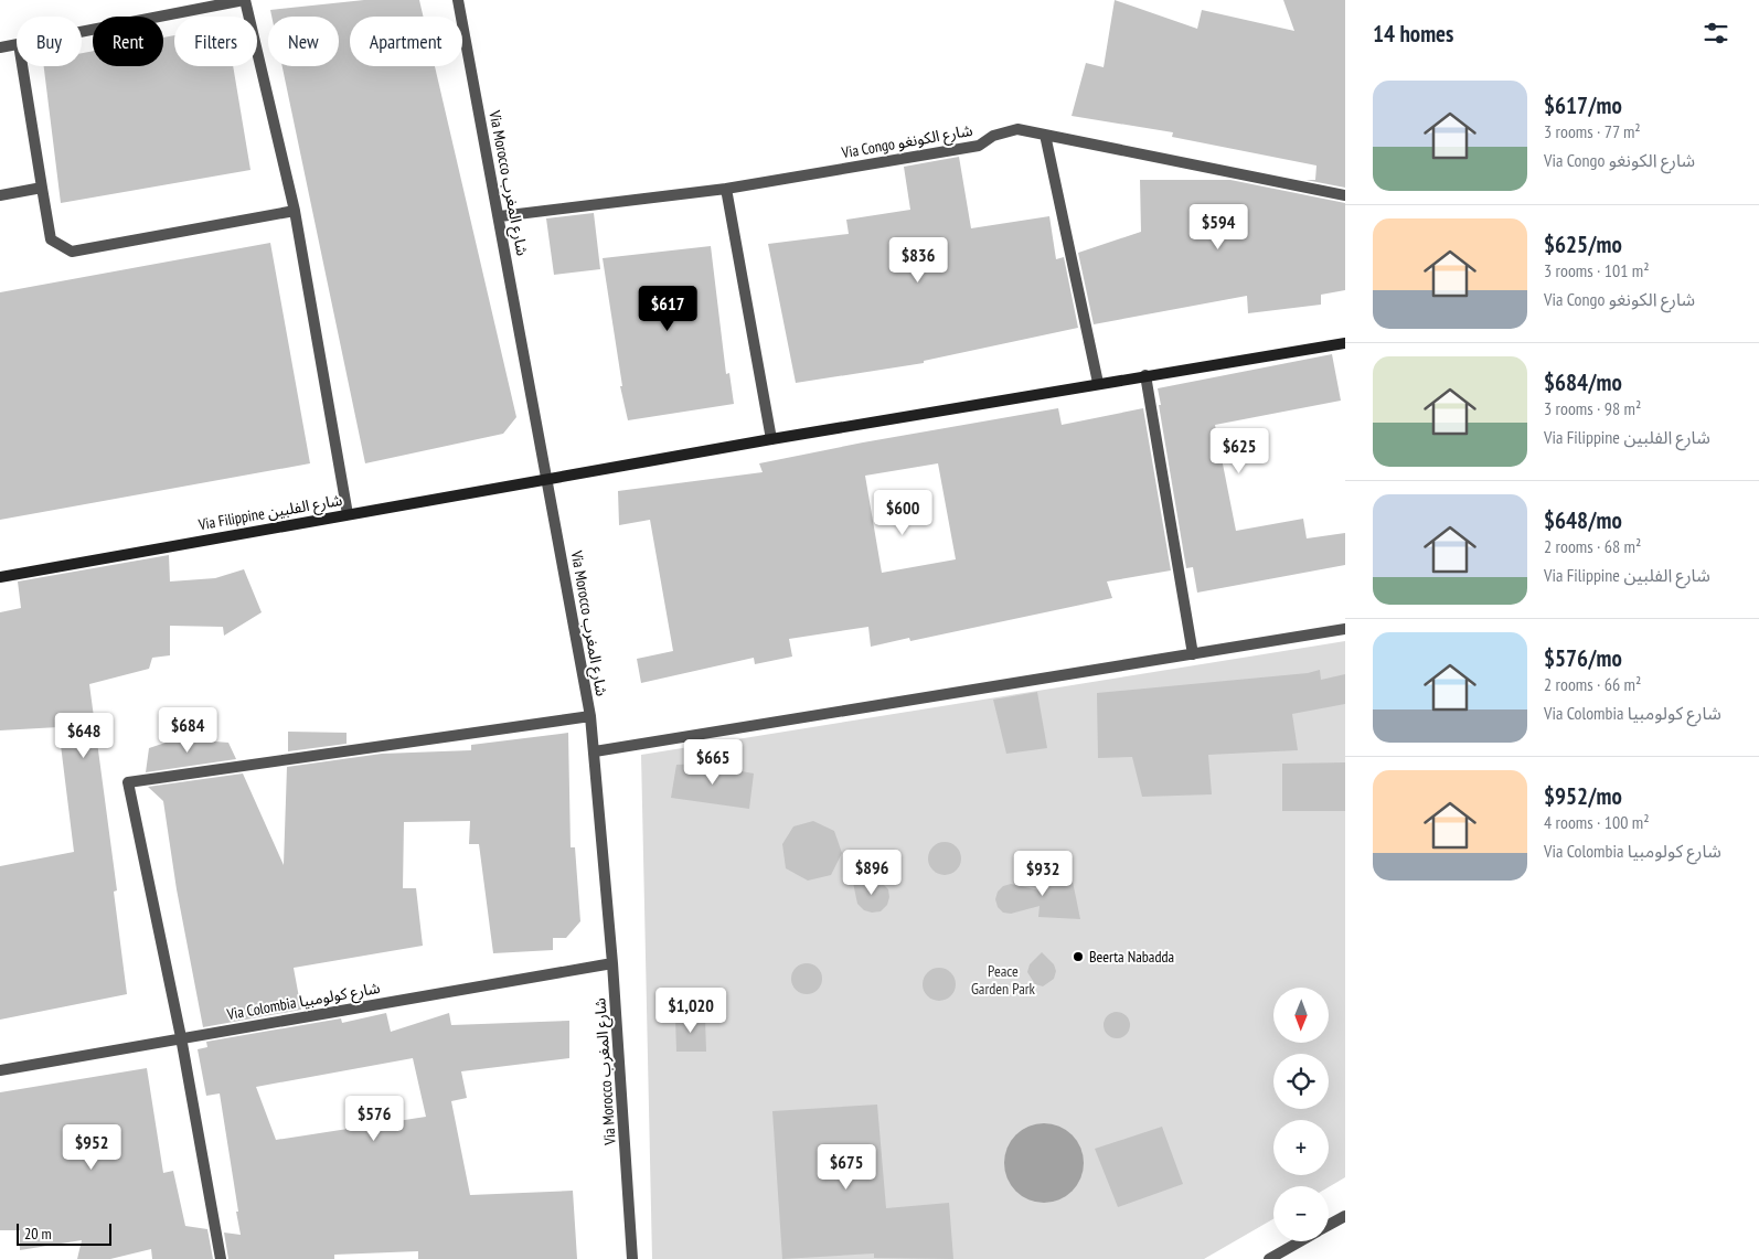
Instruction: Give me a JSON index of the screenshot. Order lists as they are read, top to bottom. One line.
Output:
{"streets":{"main road":["Via Filippine شارع الفلبين"],"street":["Via Congo شارع الكونغو","Via Morocco شارع المغرب","Via Colombia شارع كولومبيا"]},"crossings":[["Via Congo شارع الكونغو","Via Morocco شارع المغرب"],["Via Morocco شارع المغرب","Via Filippine شارع الفلبين"],["Via Morocco شارع المغرب","Via Colombia شارع كولومبيا"]],"parks":["Peace Garden Park"],"places":["Beerta Nabadda"],"scale_bar":"20 m","north":"bottom","page":{"heading":"14 homes","chip":["Buy","Rent","Filters","New","Apartment"],"list":[{"name":"$617/mo","note":"3 rooms · 77 m² · Via Congo شارع الكونغو"},{"name":"$625/mo","note":"3 rooms · 101 m² · Via Congo شارع الكونغو"},{"name":"$684/mo","note":"3 rooms · 98 m² · Via Filippine شارع الفلبين"},{"name":"$648/mo","note":"2 rooms · 68 m² · Via Filippine شارع الفلبين"},{"name":"$576/mo","note":"2 rooms · 66 m² · Via Colombia شارع كولومبيا"},{"name":"$952/mo","note":"4 rooms · 100 m² · Via Colombia شارع كولومبيا"}],"price":["$594","$836","$617","$625","$600","$684","$648","$665","$896","$932","$1,020","$576","$952","$675"],"map_buttons":["+","−"],"scale":"20 m"}}
